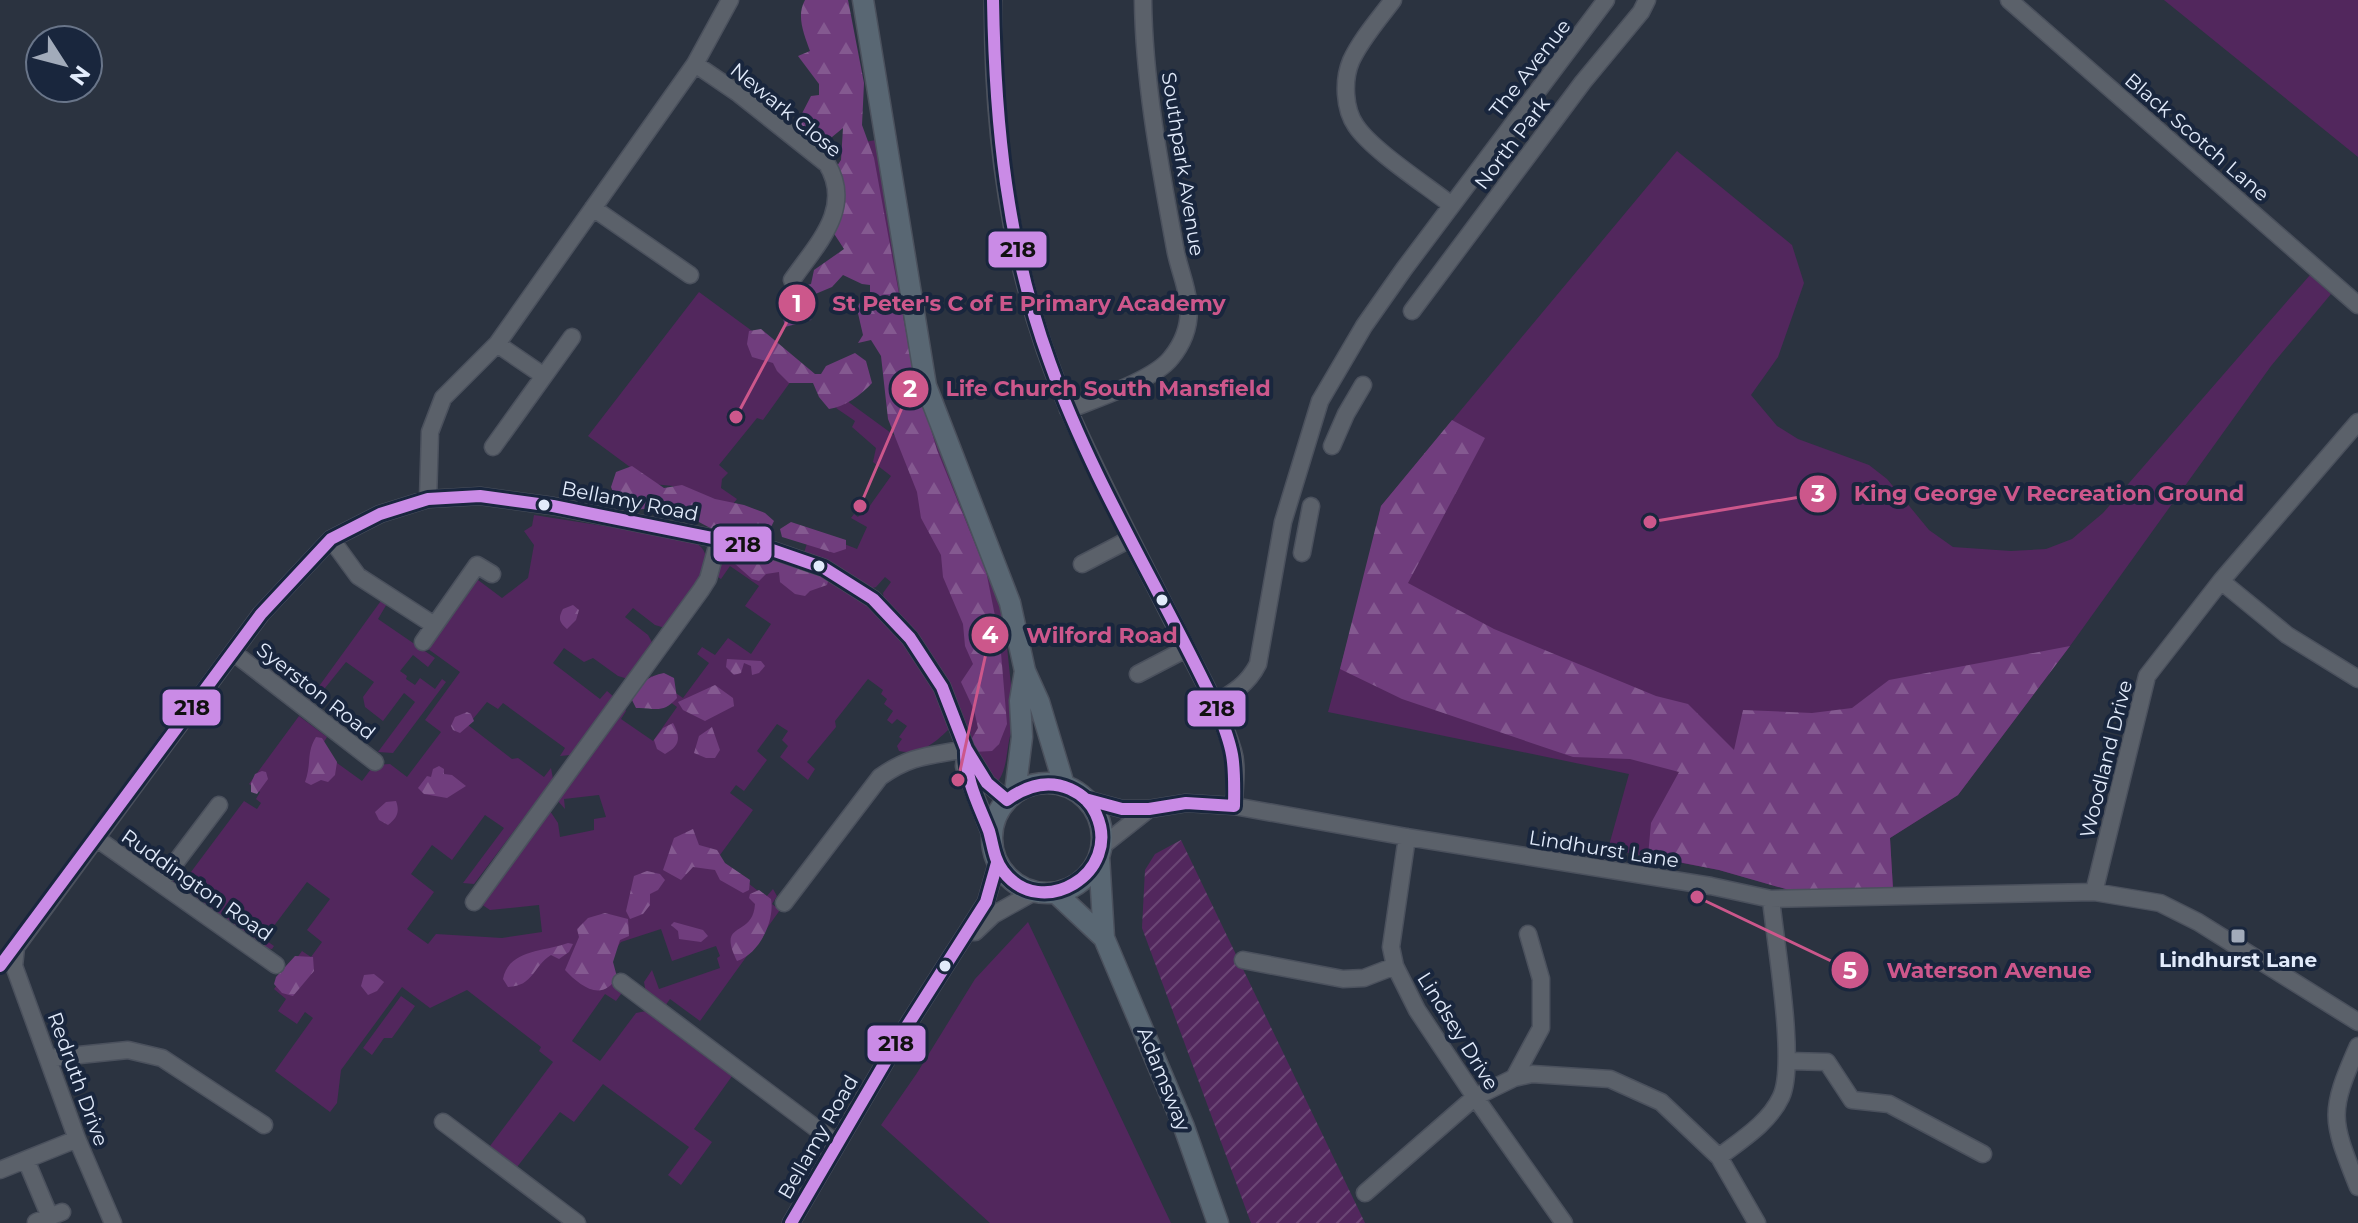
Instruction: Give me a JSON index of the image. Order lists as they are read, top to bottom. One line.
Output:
{"streets":{"main road":["Adamsway"],"street":["The Avenue","Newark Close","Black Scotch Lane","North Park","Southpark Avenue","Bellamy Road","Syerston Road","Woodland Drive","Lindhurst Lane","Ruddington Road","Lindsey Drive","Redruth Drive"]},"crossings":[["Bellamy Road","Syerston Road"],["Bellamy Road","Lindhurst Lane"],["Bellamy Road","Ruddington Road"],["Bellamy Road","Redruth Drive"],["Bellamy Road","Adamsway"],["Woodland Drive","Lindhurst Lane"],["Lindhurst Lane","Lindsey Drive"],["Lindhurst Lane","Adamsway"]],"places":{"other":["St Peter's C of E Primary Academy","Life Church South Mansfield","King George V Recreation Ground","Wilford Road","Waterson Avenue"],"transit":["Lindhurst Lane"]},"lines":["transit line 218"],"north":"bottom right"}
